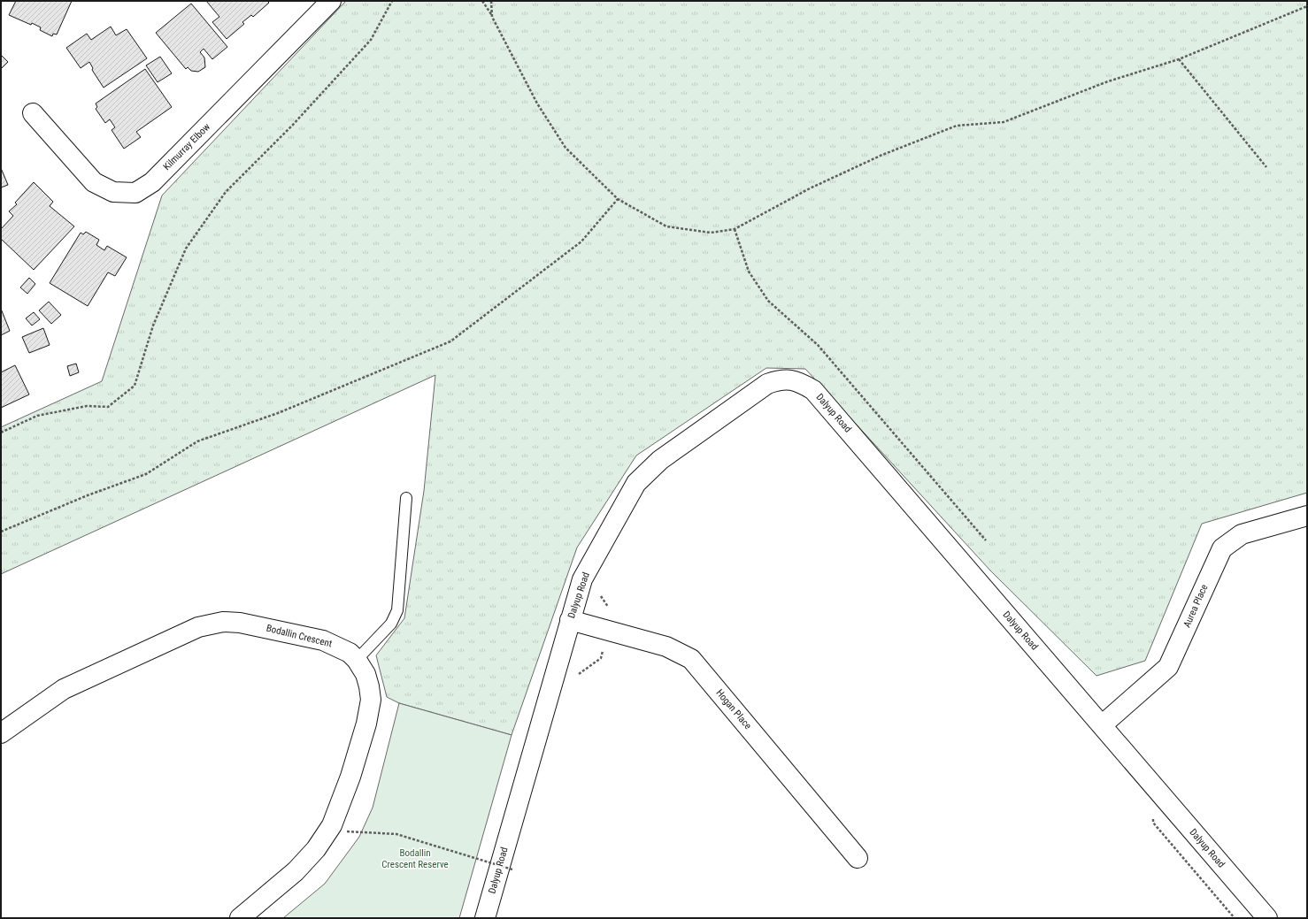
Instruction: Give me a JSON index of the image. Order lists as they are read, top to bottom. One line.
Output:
{"streets":{"street":["Kilmurray Elbow","Dalyup Road","Aurea Place","Bodallin Crescent","Hogan Place"]},"crossings":[["Dalyup Road","Aurea Place"],["Dalyup Road","Hogan Place"]],"parks":["Bodallin Crescent Reserve"]}
